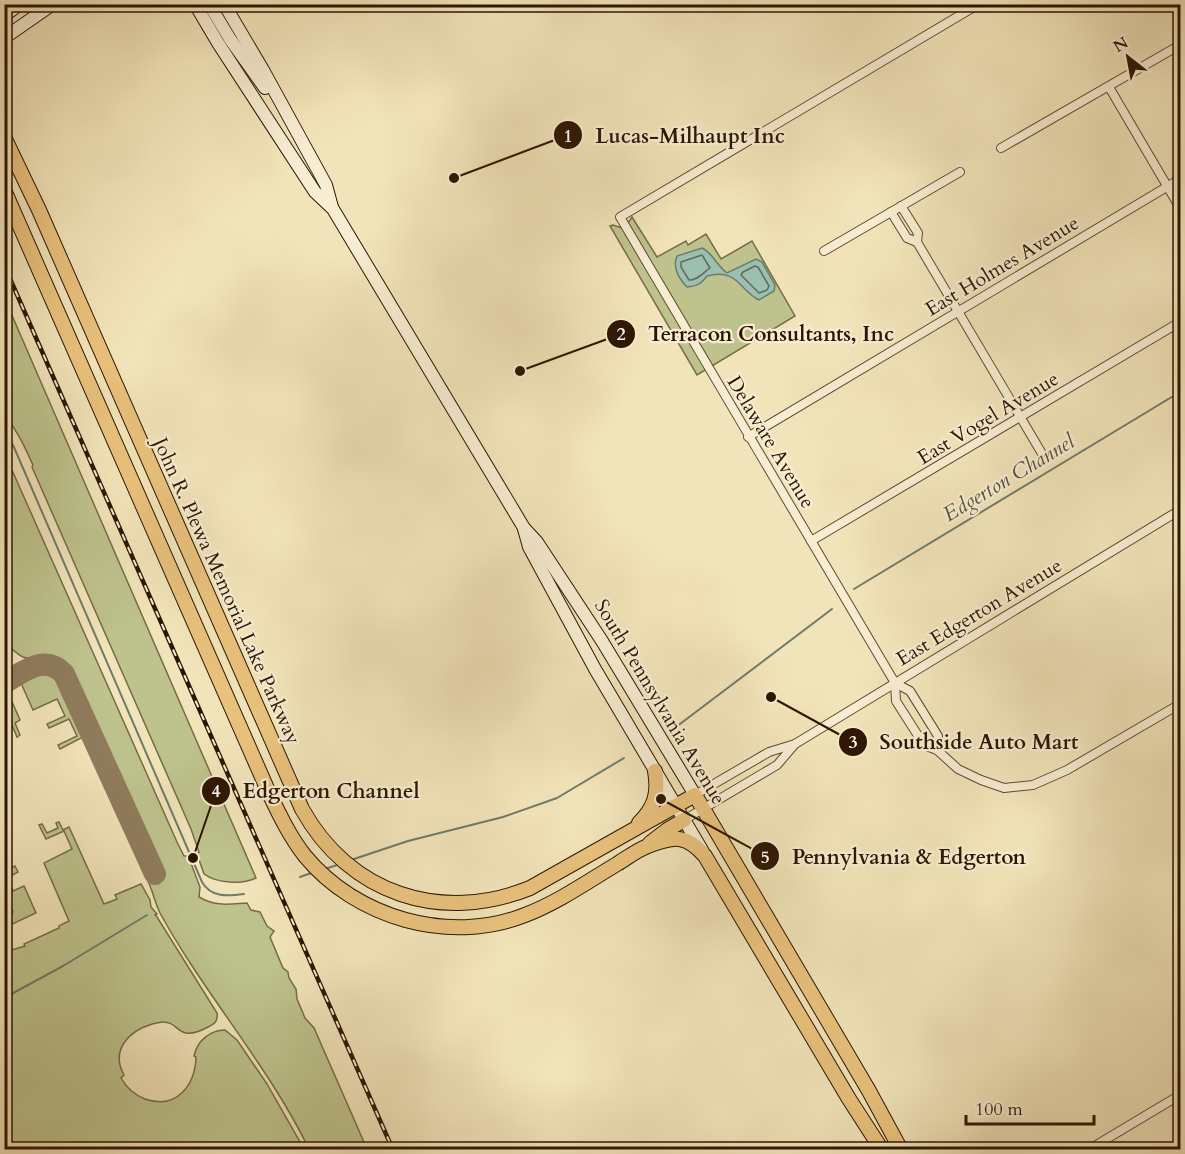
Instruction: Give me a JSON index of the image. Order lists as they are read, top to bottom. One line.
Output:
{"streets":{"main road":["John R. Plewa Memorial Lake Parkway","South Pennsylvania Avenue"],"street":["East Holmes Avenue","East Vogel Avenue","Delaware Avenue","East Edgerton Avenue"]},"crossings":[["East Holmes Avenue","Delaware Avenue"],["East Vogel Avenue","Delaware Avenue"],["Delaware Avenue","East Edgerton Avenue"],["John R. Plewa Memorial Lake Parkway","East Edgerton Avenue"],["John R. Plewa Memorial Lake Parkway","South Pennsylvania Avenue"],["East Edgerton Avenue","South Pennsylvania Avenue"]],"water":["Edgerton Channel"],"places":["Lucas-Milhaupt Inc","Terracon Consultants, Inc","Southside Auto Mart","Pennylvania & Edgerton","Edgerton Channel"],"scale_bar":"100 m","north":"top left"}
